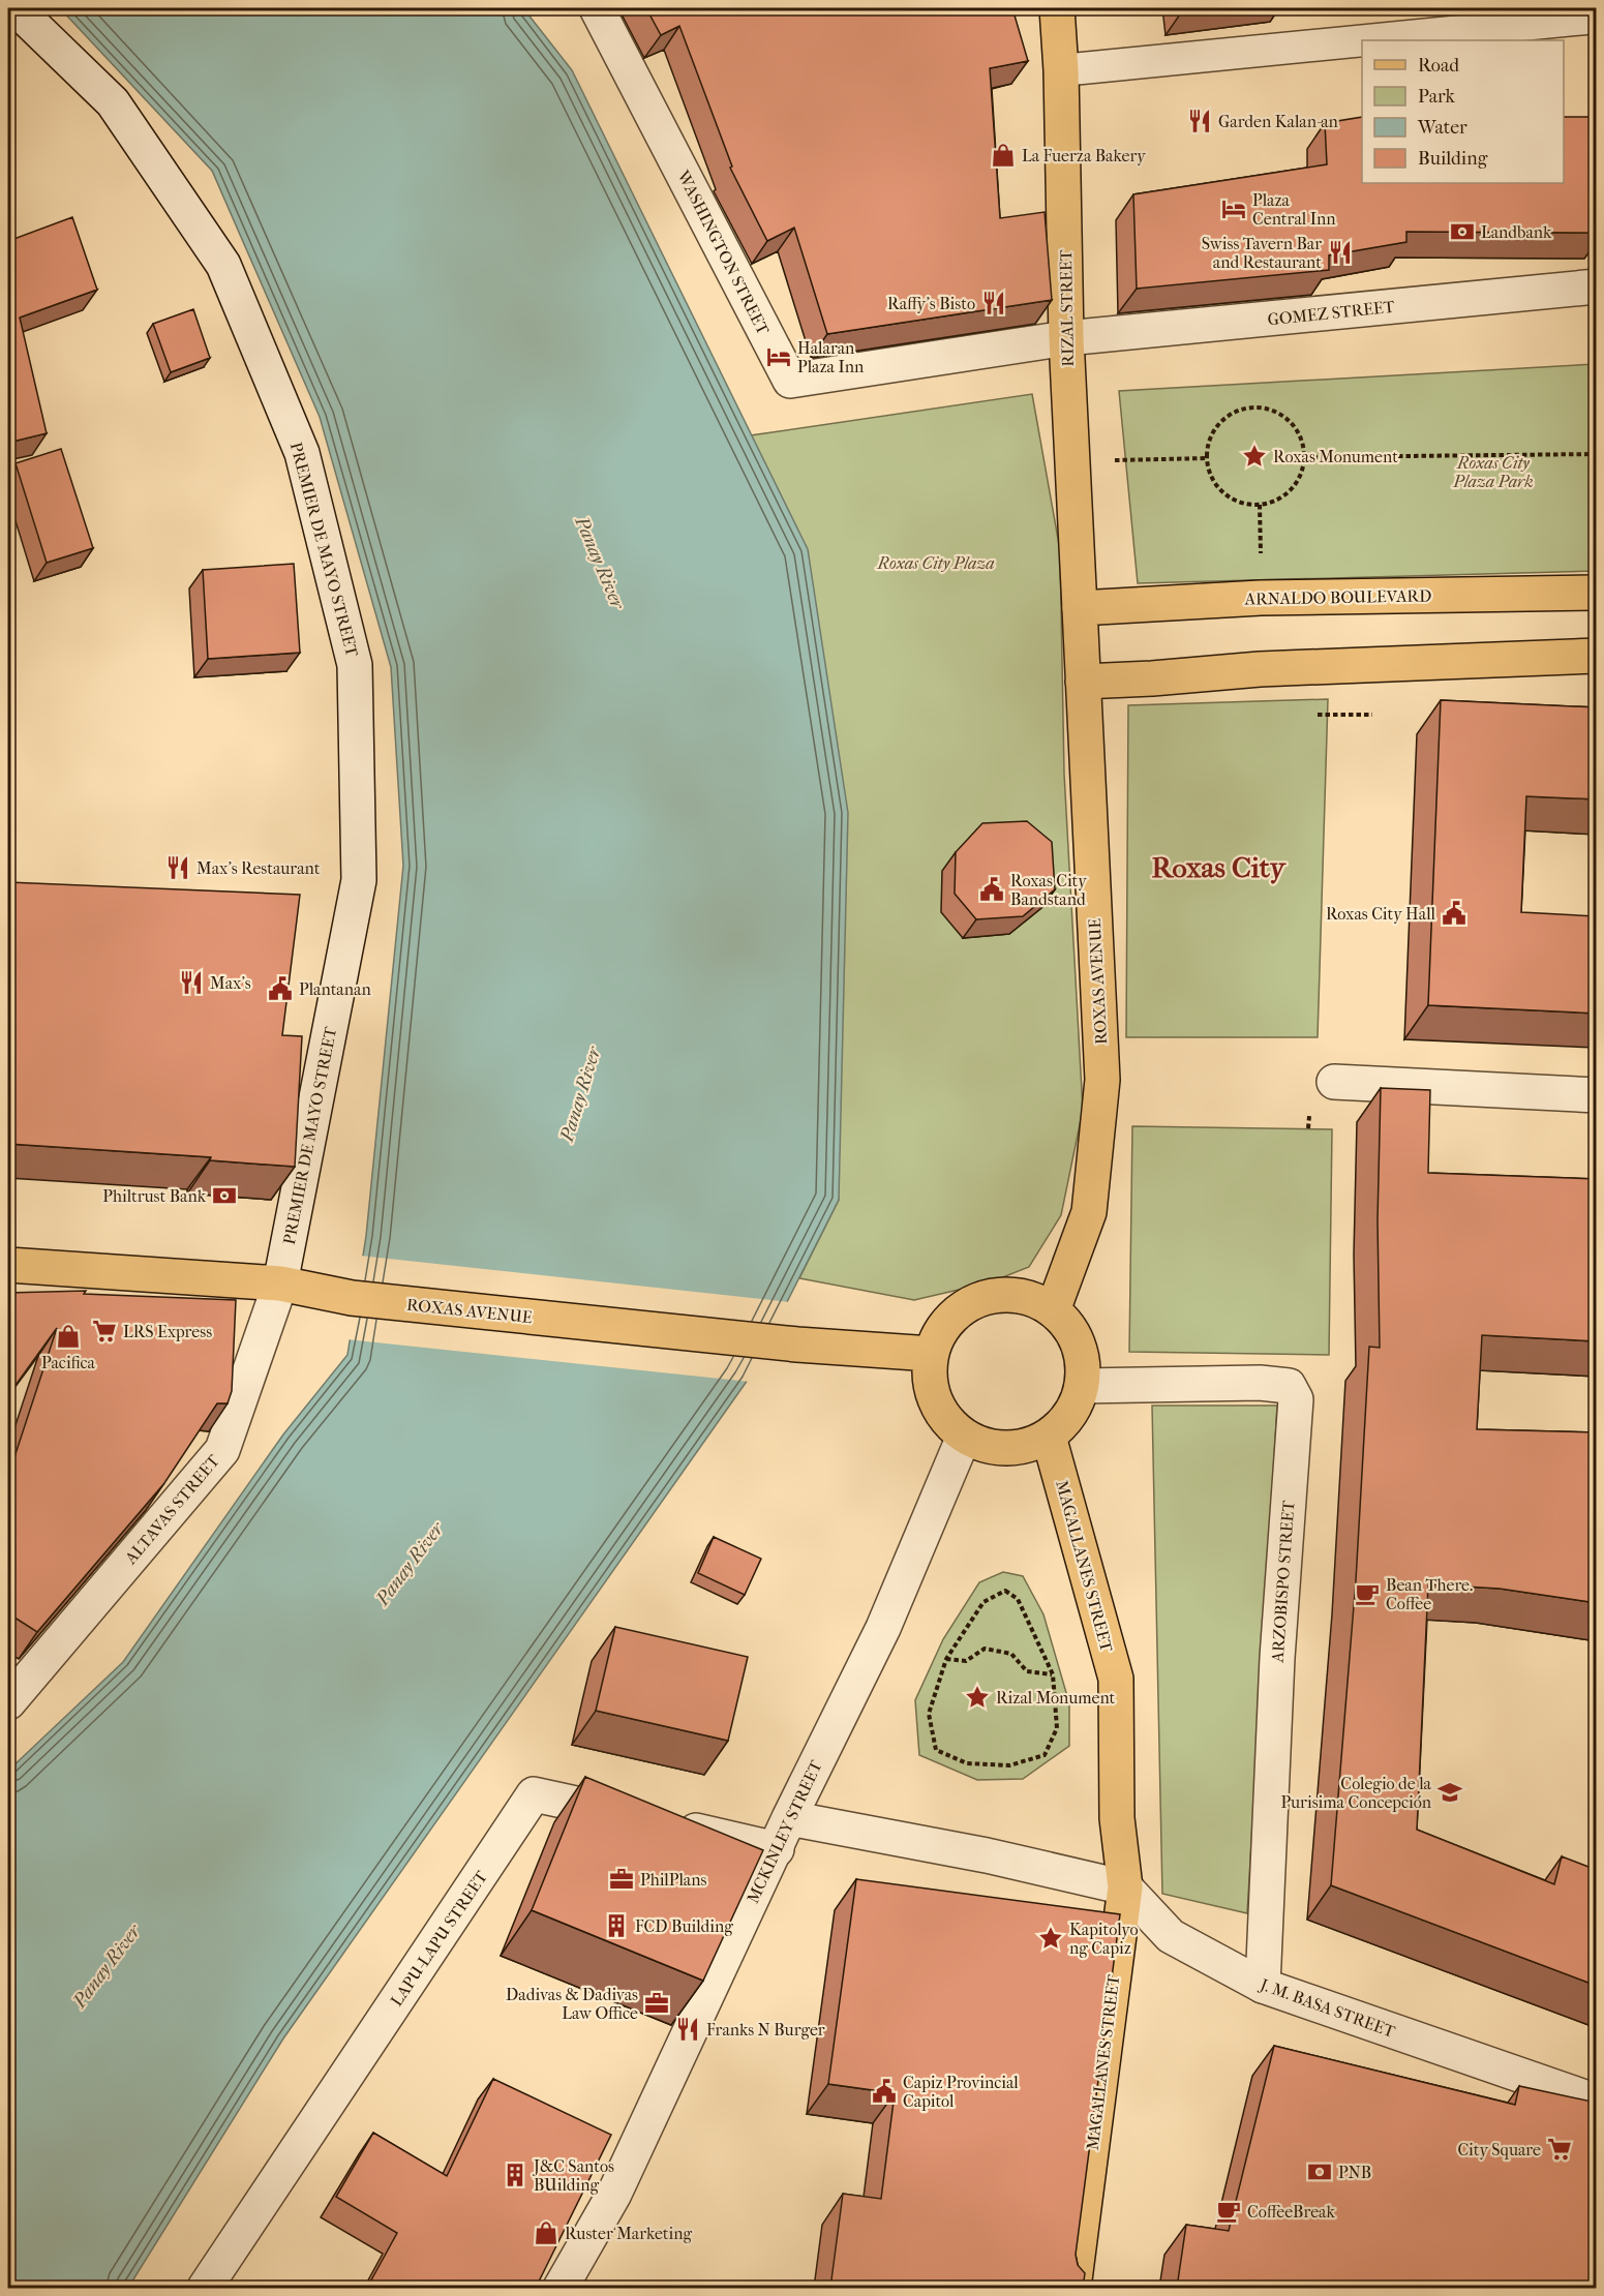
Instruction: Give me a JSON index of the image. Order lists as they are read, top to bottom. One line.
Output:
{"streets":{"main road":["RIZAL STREET","ARNALDO BOULEVARD","ROXAS AVENUE","MAGALLANES STREET"],"street":["WASHINGTON STREET","GOMEZ STREET","PREMIER DE MAYO STREET","ALTAVAS STREET","ARZOBISPO STREET","MCKINLEY STREET","LAPU-LAPU STREET","J. M. BASA STREET"]},"crossings":[["WASHINGTON STREET","RIZAL STREET"],["WASHINGTON STREET","GOMEZ STREET"],["RIZAL STREET","GOMEZ STREET"],["RIZAL STREET","ARNALDO BOULEVARD"],["RIZAL STREET","ROXAS AVENUE"],["PREMIER DE MAYO STREET","ROXAS AVENUE"],["PREMIER DE MAYO STREET","ALTAVAS STREET"],["ARNALDO BOULEVARD","ROXAS AVENUE"],["ROXAS AVENUE","ALTAVAS STREET"],["ROXAS AVENUE","MAGALLANES STREET"],["ROXAS AVENUE","ARZOBISPO STREET"],["ROXAS AVENUE","MCKINLEY STREET"],["MAGALLANES STREET","ARZOBISPO STREET"],["MAGALLANES STREET","MCKINLEY STREET"],["MAGALLANES STREET","J. M. BASA STREET"],["ARZOBISPO STREET","MCKINLEY STREET"],["ARZOBISPO STREET","J. M. BASA STREET"],["MCKINLEY STREET","LAPU-LAPU STREET"]],"districts":["Roxas City"],"water":["Panay River"],"parks":["Roxas City Plaza Park","Roxas City Plaza"],"places":{"restaurant":["Garden Kalan-an","Swiss Tavern Bar and Restaurant","Raffy's Bisto","Max's Restaurant","Max's","Franks N Burger"],"shop":["La Fuerza Bakery","Pacifica","Ruster Marketing"],"hotel":["Plaza Central Inn","Halaran Plaza Inn"],"bank":["Landbank","Philtrust Bank","PNB"],"place":["Roxas Monument","Rizal Monument","Kapitolyo ng Capiz"],"public building":["Roxas City Bandstand","Roxas City Hall","Plantanan","Capiz Provincial Capitol"],"supermarket":["LRS Express","City Square"],"cafe":["Bean There. Coffee","CoffeeBreak"],"school or university":["Colegio de la Purisima Concepción"],"office":["PhilPlans","Dadivas & Dadivas Law Office"],"building":["FCD Building","J&C Santos BUilding"]},"legend":["Road","Park","Water","Building"]}
